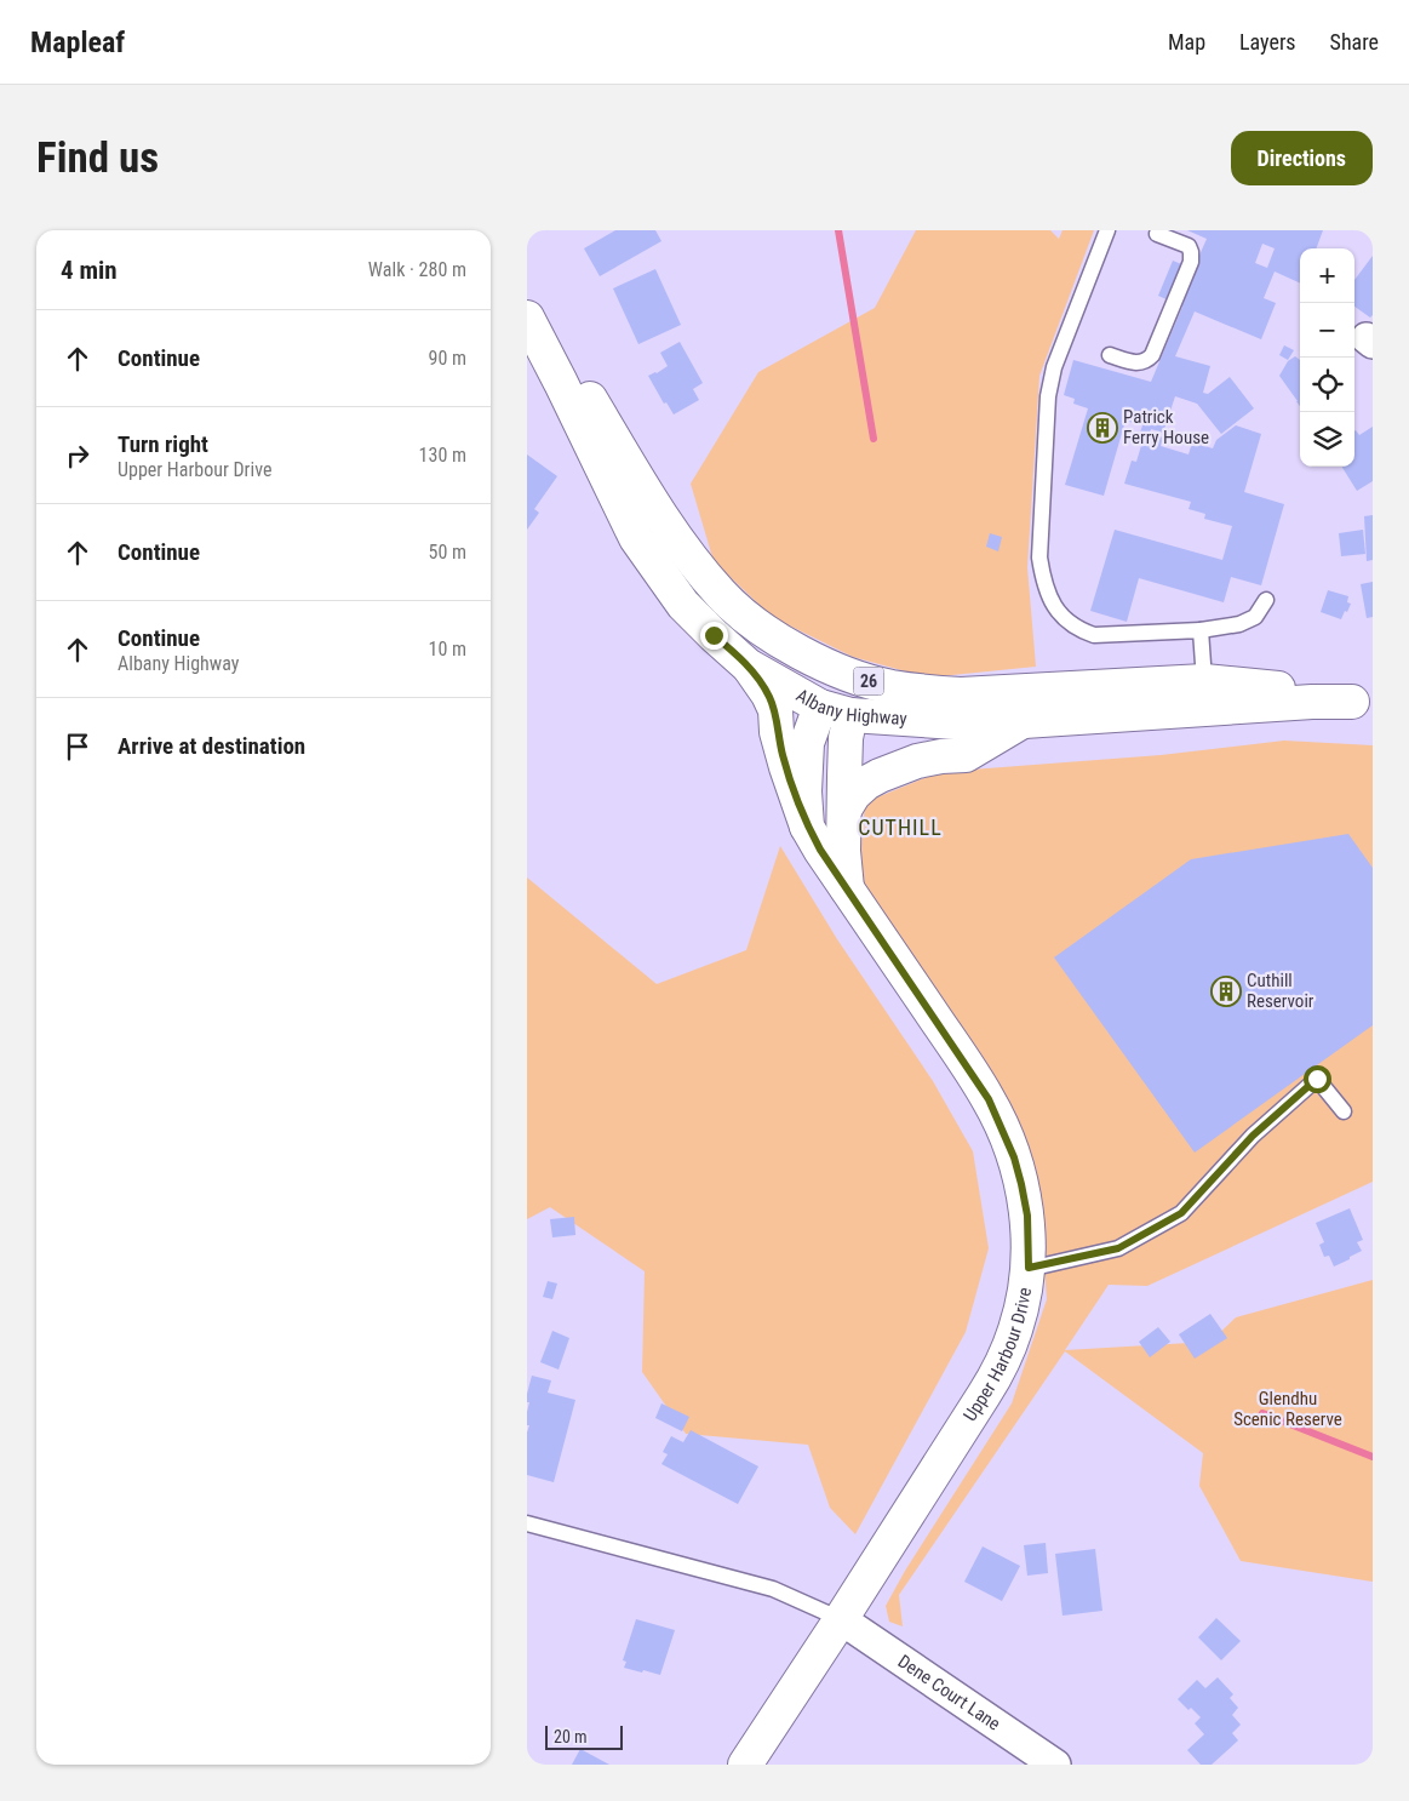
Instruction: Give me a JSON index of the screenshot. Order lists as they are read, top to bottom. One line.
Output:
{"streets":{"main road":["26","Albany Highway","Upper Harbour Drive"],"street":["Dene Court Lane"]},"crossings":[["Albany Highway","Upper Harbour Drive"],["Upper Harbour Drive","Dene Court Lane"]],"districts":["CUTHILL"],"parks":["Glendhu Scenic Reserve"],"places":{"building":["Patrick Ferry House","Cuthill Reservoir"]},"scale_bar":"20 m","page":{"header":"Mapleaf","nav":["Map","Layers","Share"],"buttons":"Directions","title":"Find us","heading":["4 min","Walk · 280 m"],"map_buttons":["+","−"],"list":[["Continue","90 m"],["Turn right","Upper Harbour Drive","130 m"],["Continue","50 m"],["Continue","Albany Highway","10 m"],"Arrive at destination"],"scale":"20 m"}}
